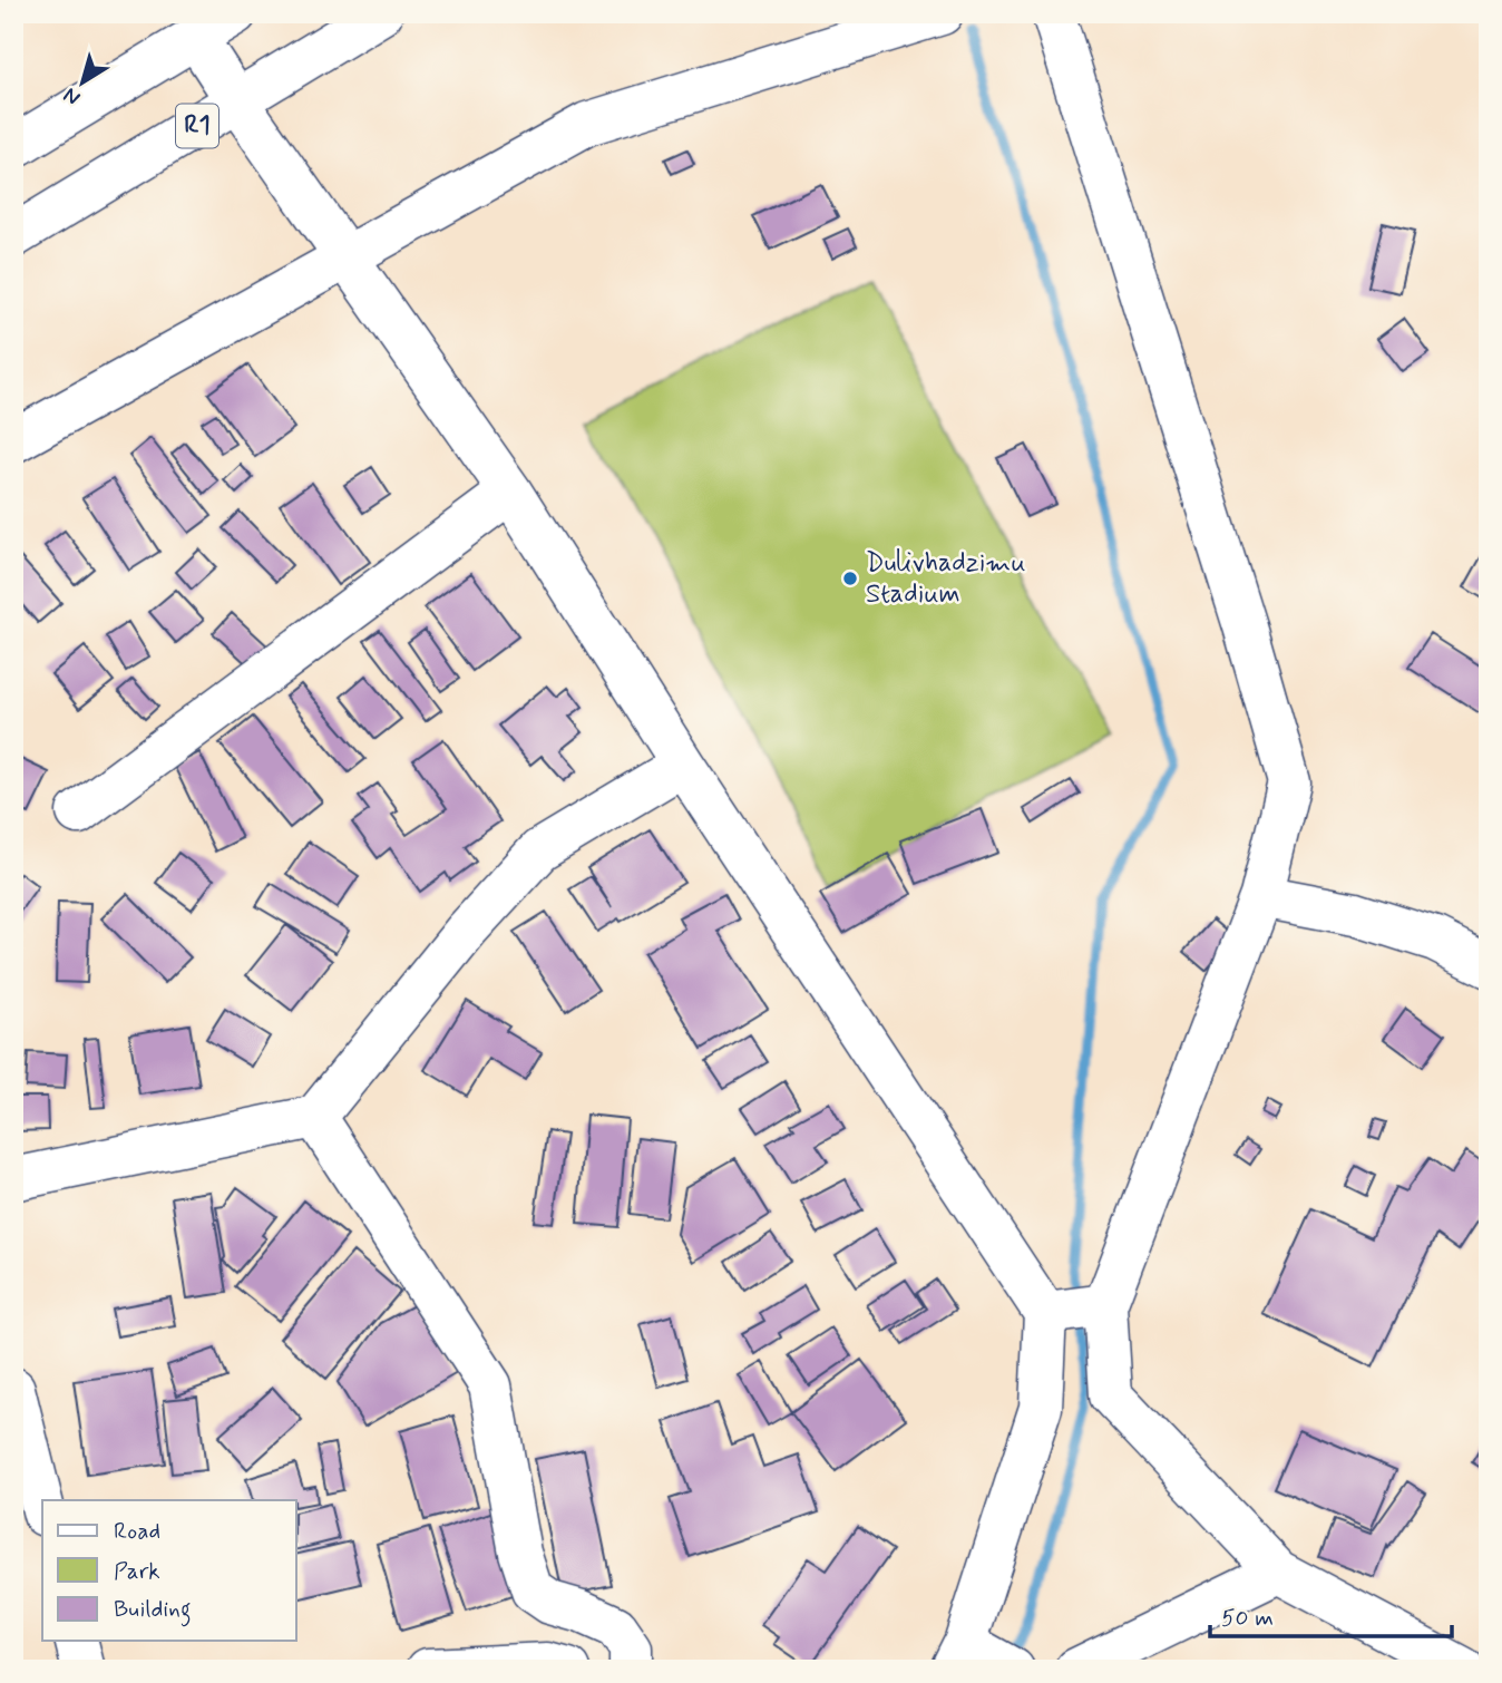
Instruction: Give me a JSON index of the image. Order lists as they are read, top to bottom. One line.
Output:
{"streets":{"main road":["R1"]},"places":["Dulivhadzimu Stadium"],"legend":["Road","Park","Building"],"scale_bar":"50 m","north":"bottom left"}
